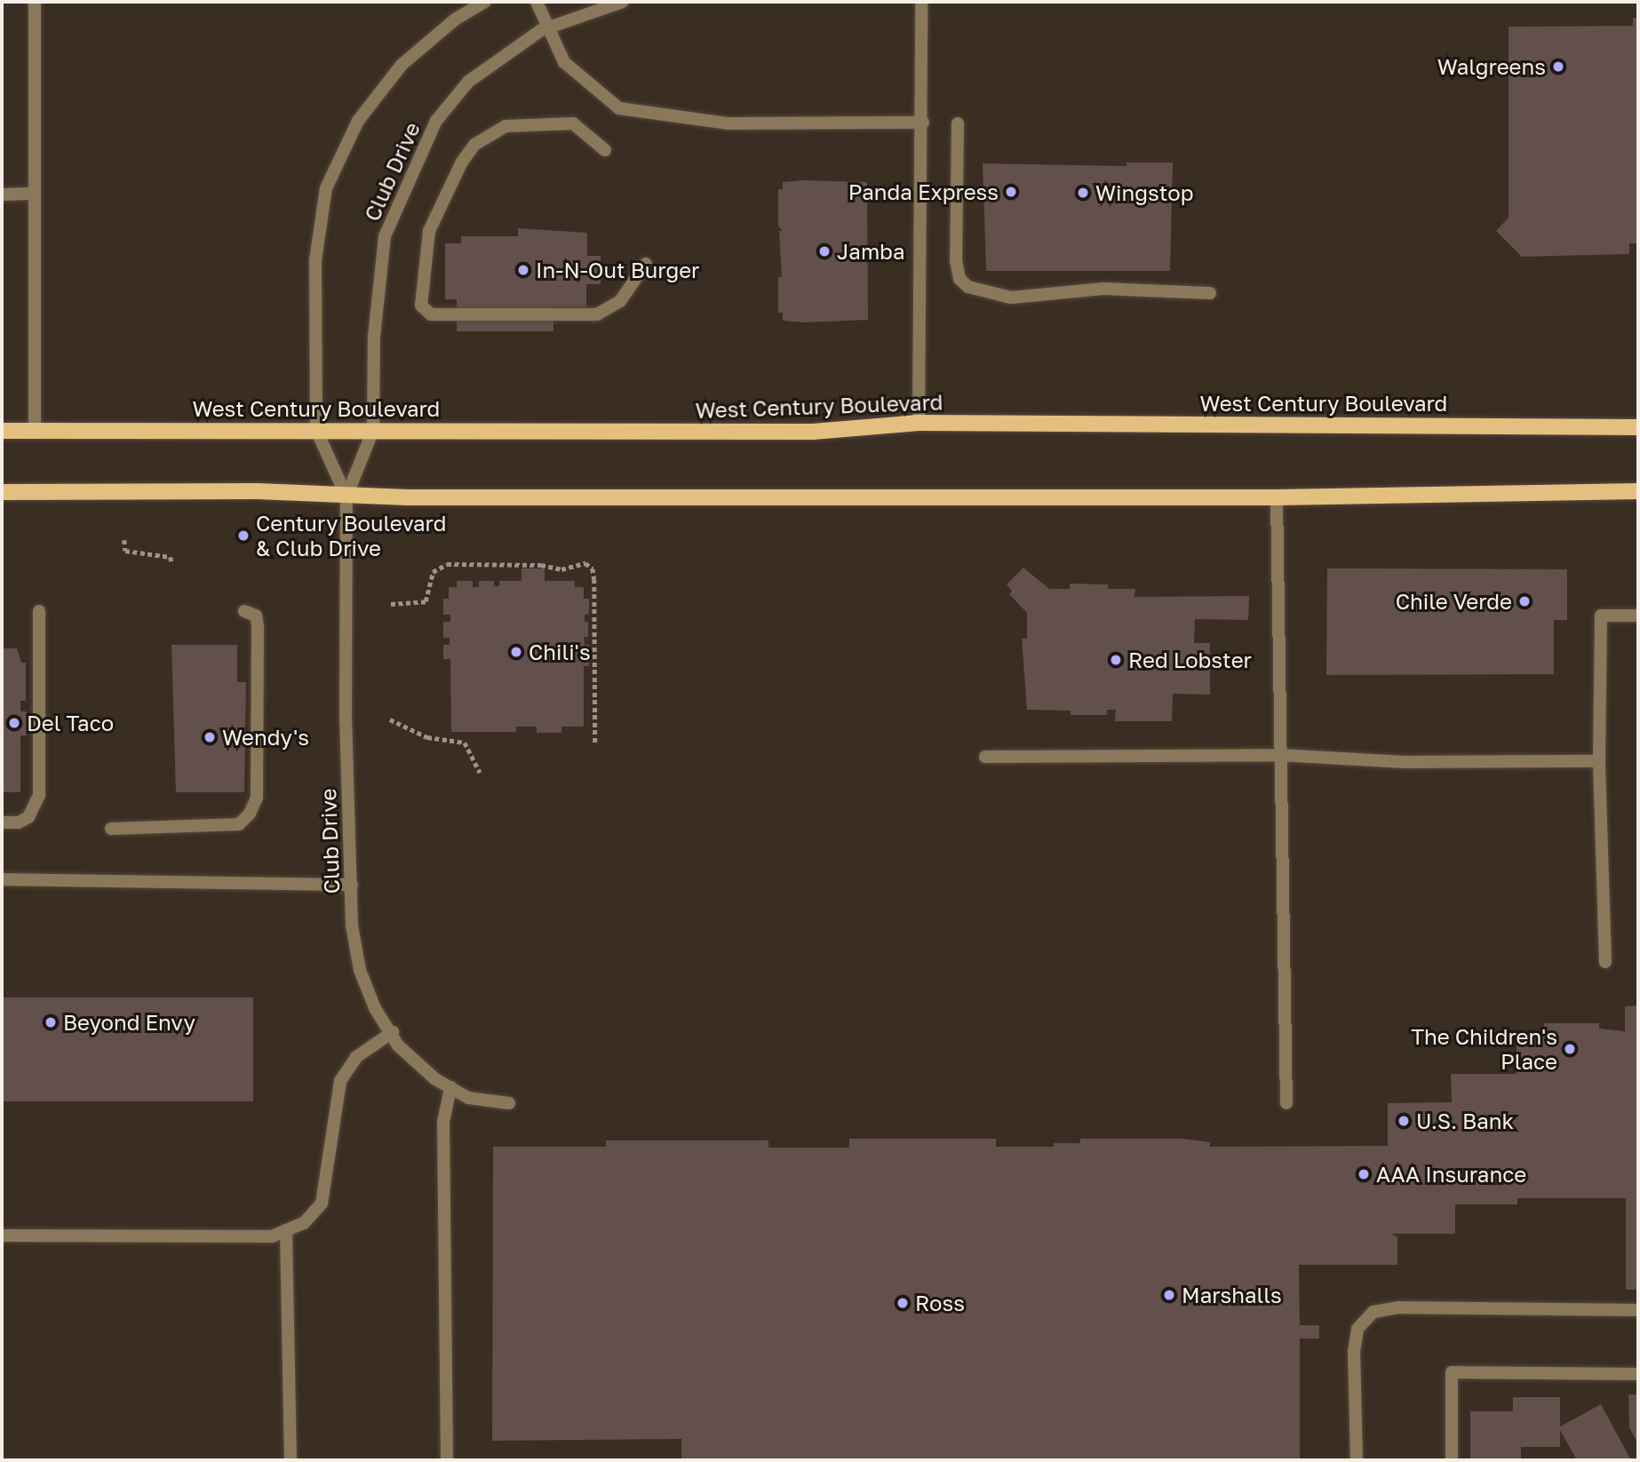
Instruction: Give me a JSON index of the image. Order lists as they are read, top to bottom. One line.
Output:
{"streets":{"main road":["West Century Boulevard"],"street":["Club Drive"]},"crossings":[["Club Drive","West Century Boulevard"]],"places":["Walgreens","Panda Express","Wingstop","Jamba","In-N-Out Burger","Century Boulevard & Club Drive","Chile Verde","Chili's","Red Lobster","Del Taco","Wendy's","Beyond Envy","The Children's Place","U.S. Bank","AAA Insurance","Marshalls","Ross"]}
